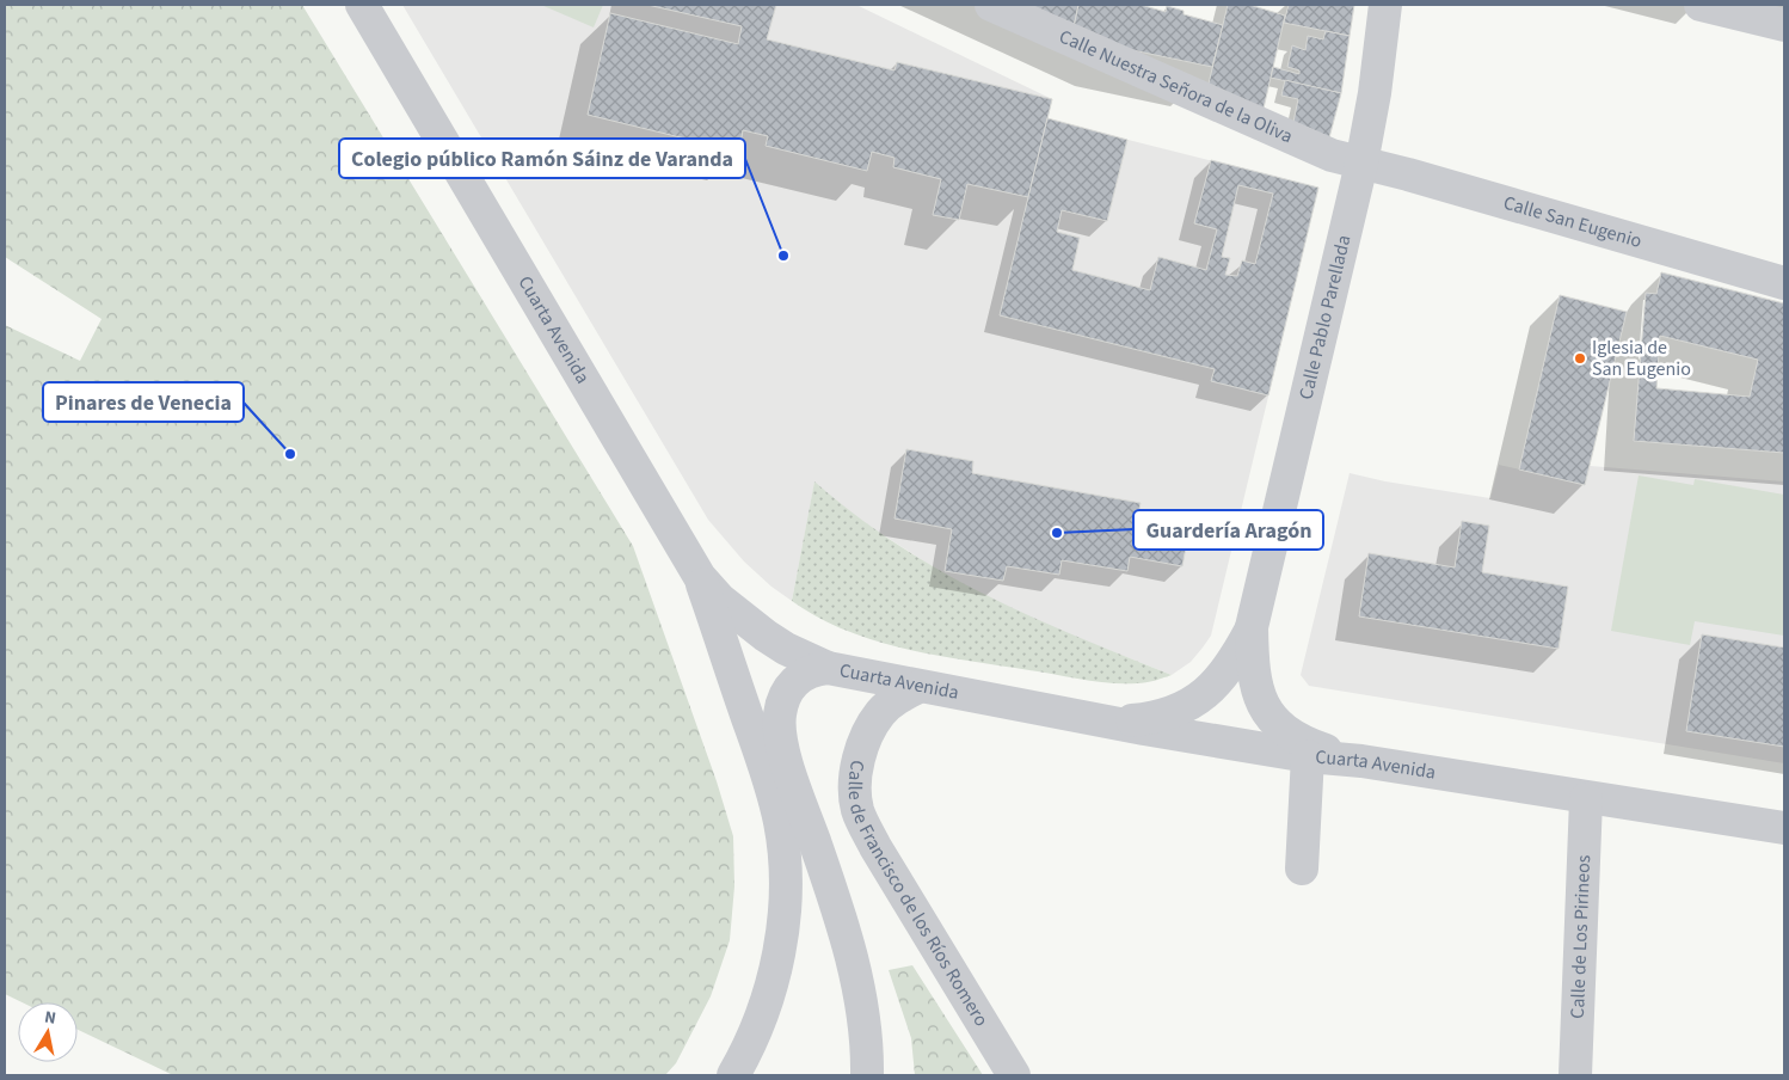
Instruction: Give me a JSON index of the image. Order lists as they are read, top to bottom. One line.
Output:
{"streets":{"street":["Calle Nuestra Señora de la Oliva","Calle San Eugenio","Calle Pablo Parellada","Cuarta Avenida","Calle de Francisco de los Ríos Romero","Calle de Los Pirineos"]},"crossings":[["Calle Nuestra Señora de la Oliva","Calle San Eugenio"],["Calle Nuestra Señora de la Oliva","Calle Pablo Parellada"],["Calle San Eugenio","Calle Pablo Parellada"],["Calle Pablo Parellada","Cuarta Avenida"],["Cuarta Avenida","Calle de Francisco de los Ríos Romero"],["Cuarta Avenida","Calle de Los Pirineos"]],"places":["Colegio público Ramón Sáinz de Varanda","Iglesia de San Eugenio","Pinares de Venecia","Guardería Aragón"],"north":"top"}
